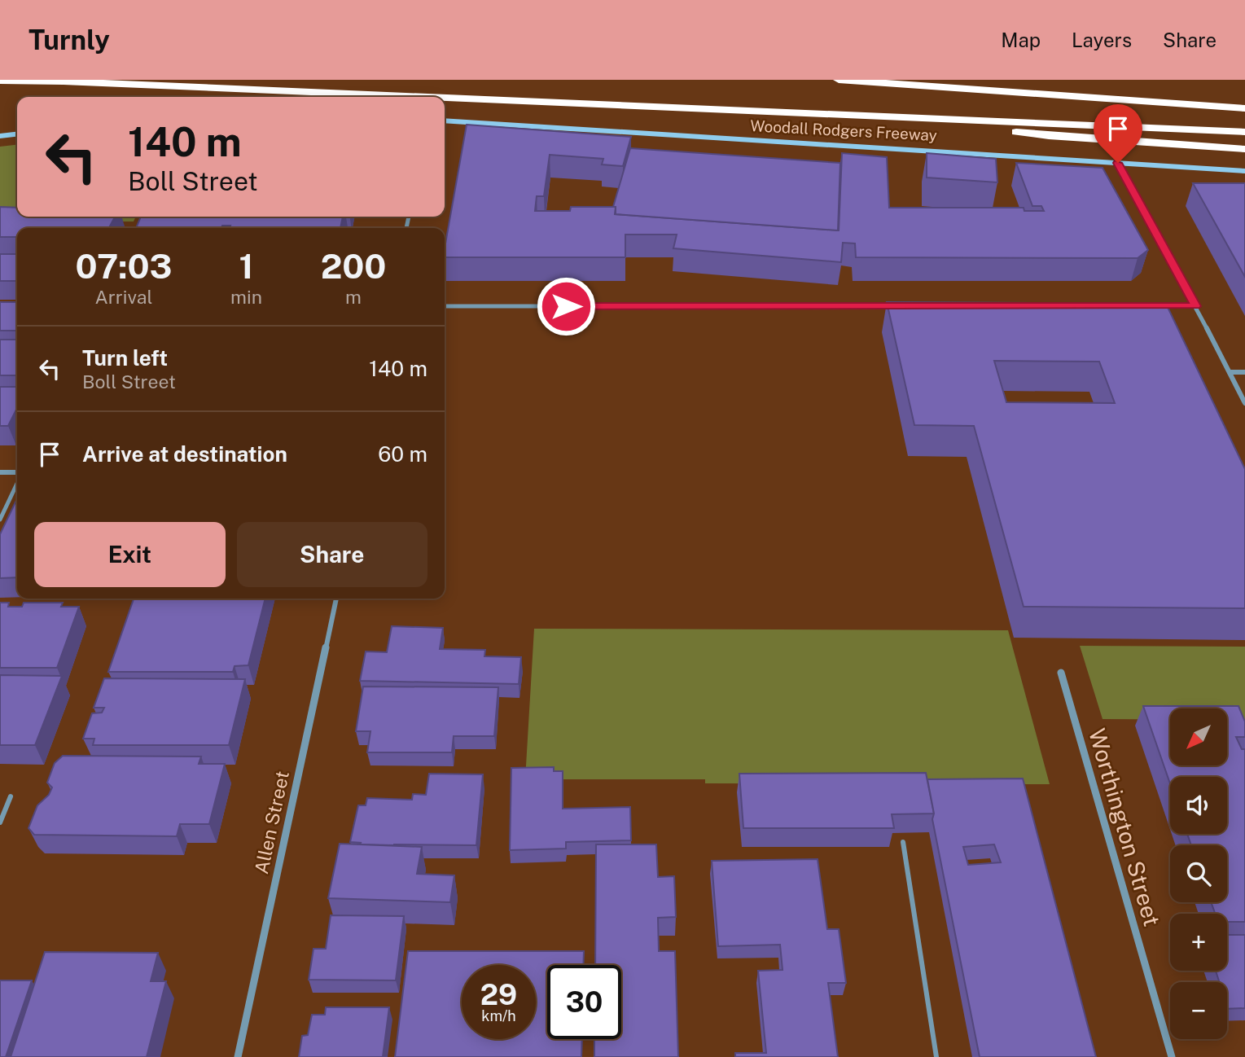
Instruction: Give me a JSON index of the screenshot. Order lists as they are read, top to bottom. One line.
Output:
{"streets":{"main road":["Woodall Rodgers Freeway"],"street":["Allen Street","Worthington Street"]},"north":"bottom left","page":{"header":"Turnly","nav":["Map","Layers","Share"],"turn":["140 m","Boll Street"],"eta":["07:03","Arrival","1","min","200","m"],"list":[{"name":"Turn left","note":"Boll Street","value":"140 m"},{"name":"Arrive at destination","value":"60 m"}],"buttons":["Exit","Share"],"map_buttons":["+","−"],"speed":"29 km/h","limit":"30"}}
